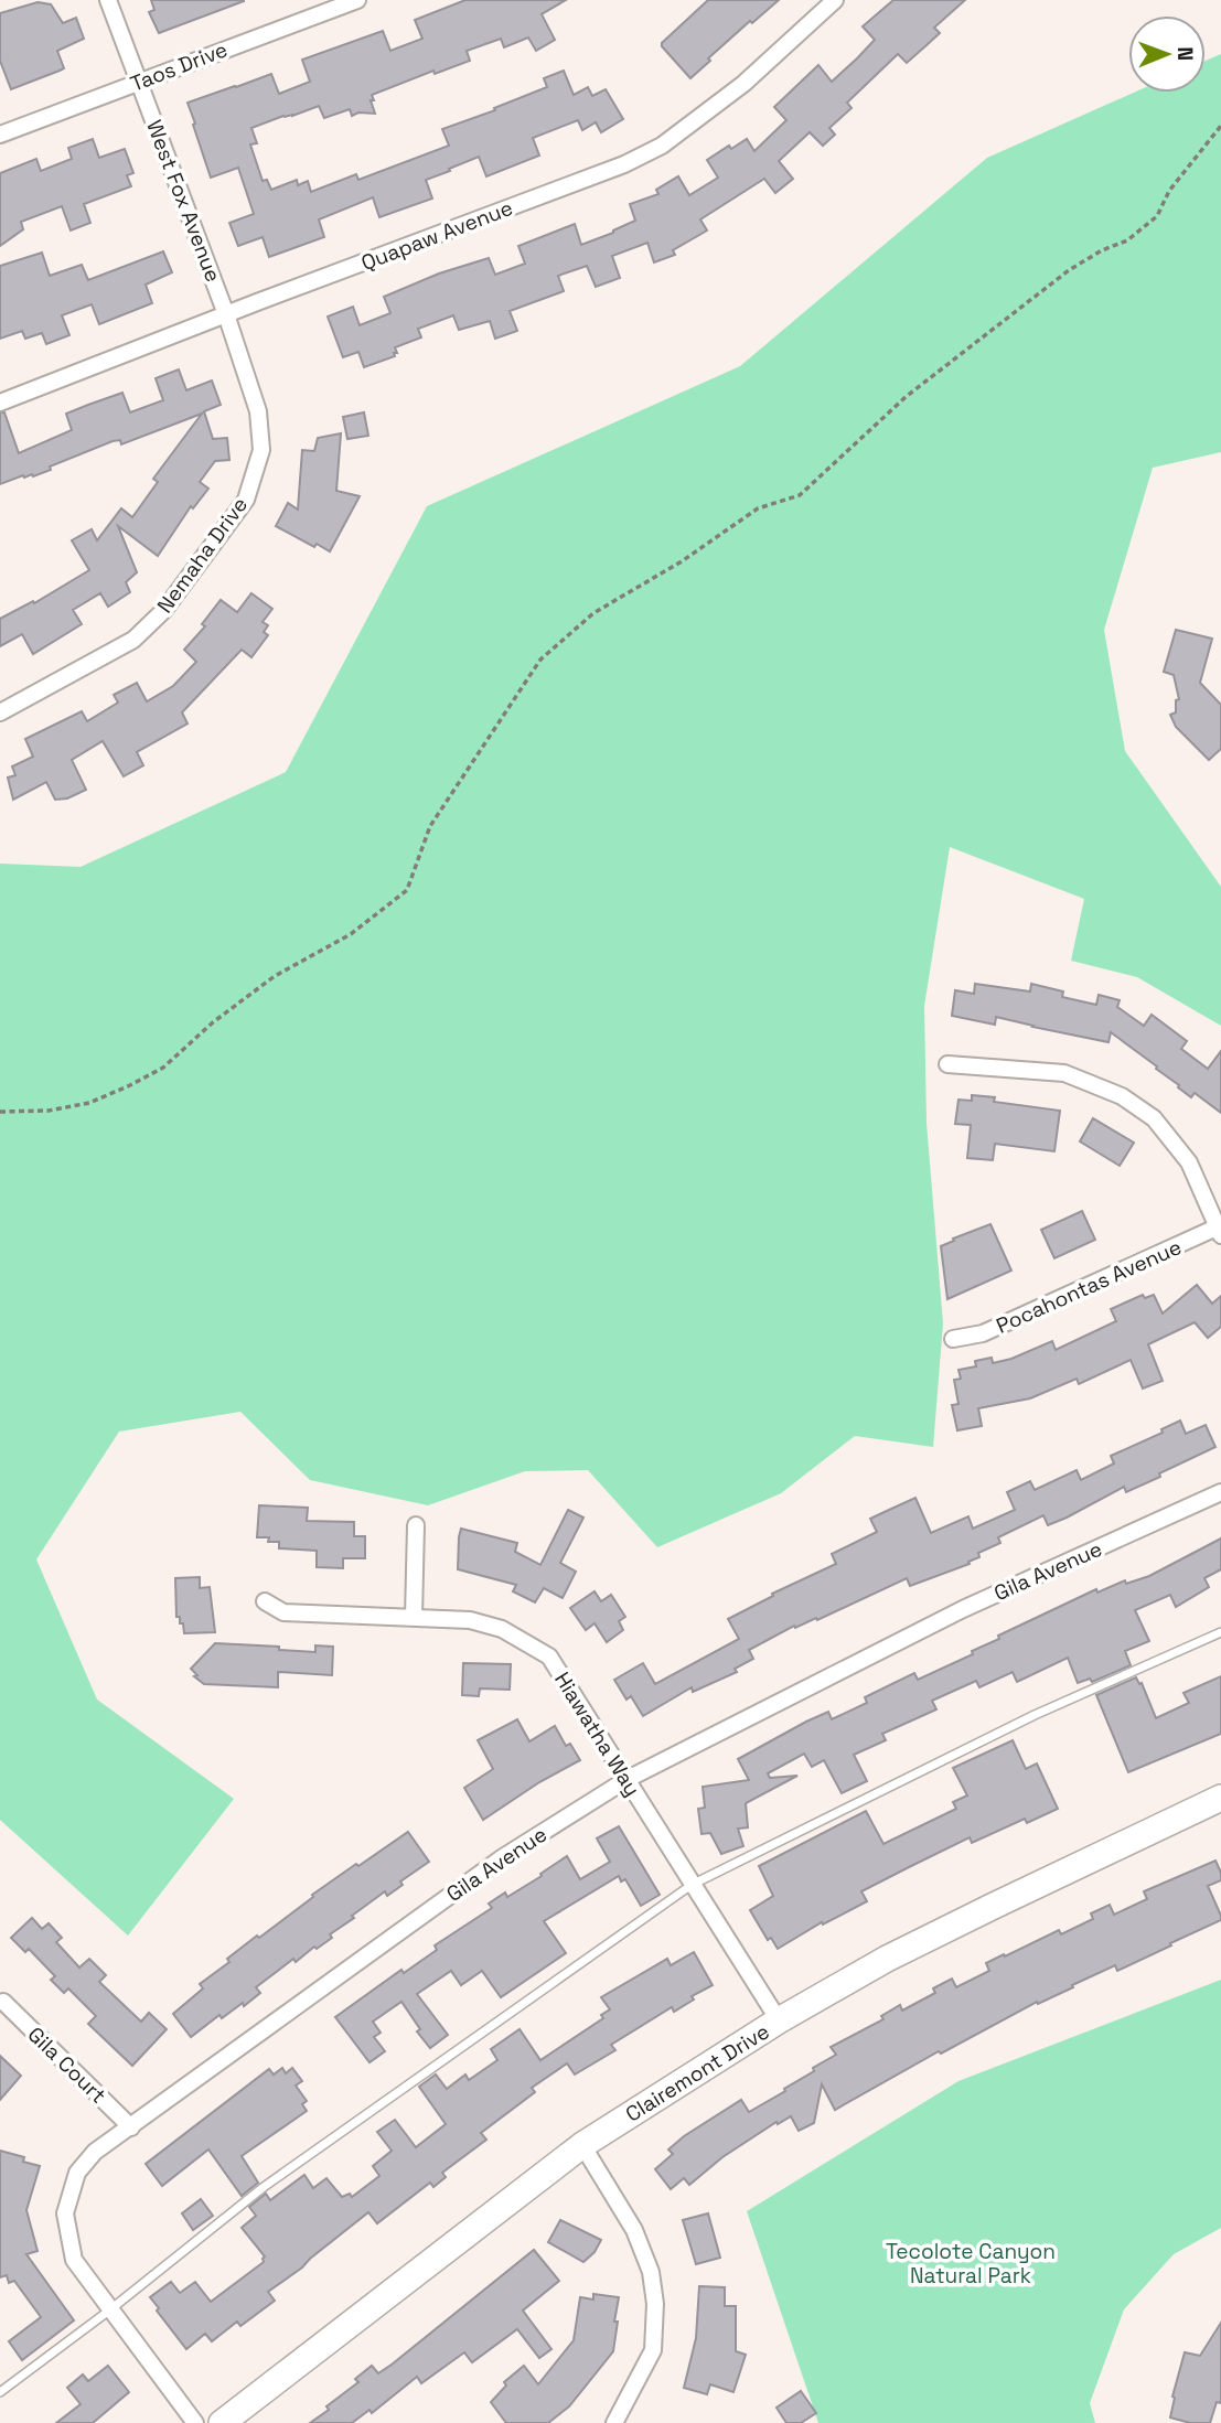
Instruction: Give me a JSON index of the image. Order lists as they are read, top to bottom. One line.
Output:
{"streets":{"main road":["Clairemont Drive"],"street":["Taos Drive","West Fox Avenue","Quapaw Avenue","Nemaha Drive","Pocahontas Avenue","Gila Avenue","Hiawatha Way","Gila Court"]},"crossings":[["Taos Drive","West Fox Avenue"],["West Fox Avenue","Quapaw Avenue"],["West Fox Avenue","Nemaha Drive"],["Quapaw Avenue","Nemaha Drive"],["Gila Avenue","Hiawatha Way"],["Gila Avenue","Gila Court"],["Hiawatha Way","Clairemont Drive"]],"parks":["Tecolote Canyon Natural Park"],"north":"right"}
